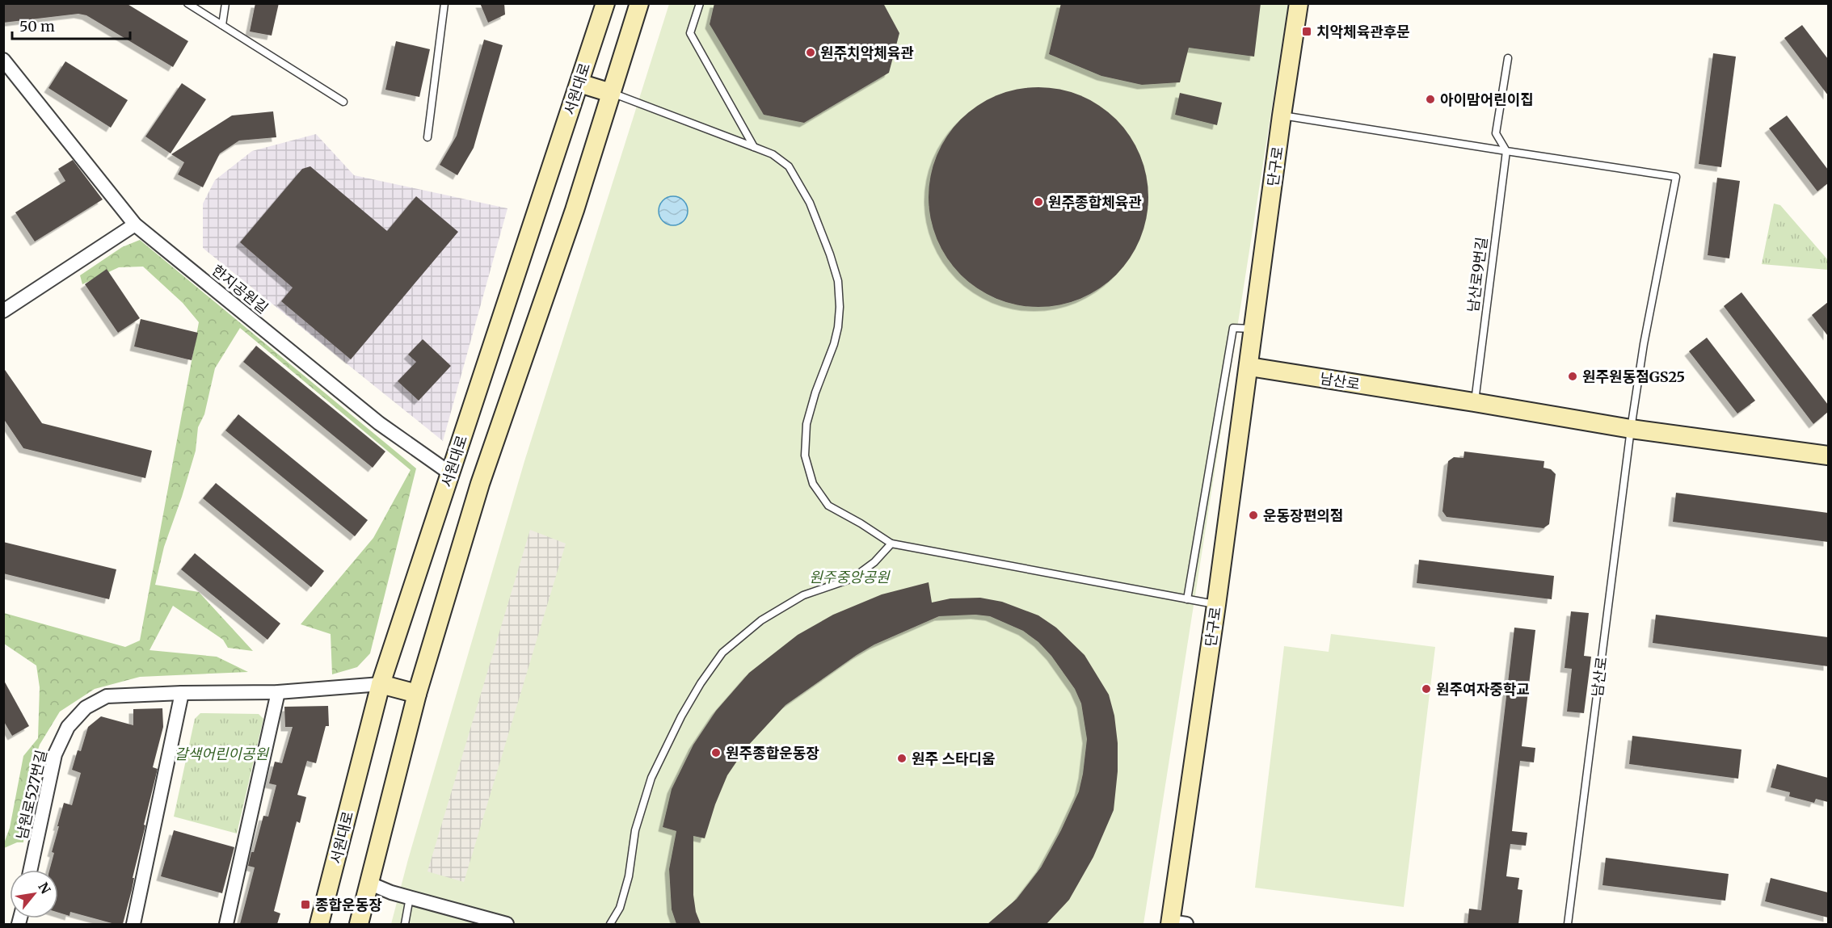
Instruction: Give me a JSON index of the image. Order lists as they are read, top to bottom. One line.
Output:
{"streets":{"street":["서원대로","단구로","한지공원길","남산로","남원로527번길"],"lane":["남산로9번길"]},"crossings":[["서원대로","한지공원길"],["서원대로","남원로527번길"],["단구로","남산로"],["남산로9번길","남산로"]],"parks":["원주중앙공원","갈색어린이공원"],"places":{"transit":["치악체육관후문","종합운동장"],"other":["원주치악체육관","아이맘어린이집","원주종합체육관","원주원동점GS25","운동장편의점","원주여자중학교","원주종합운동장","원주 스타디움"]},"scale_bar":"50 m","north":"top right"}
